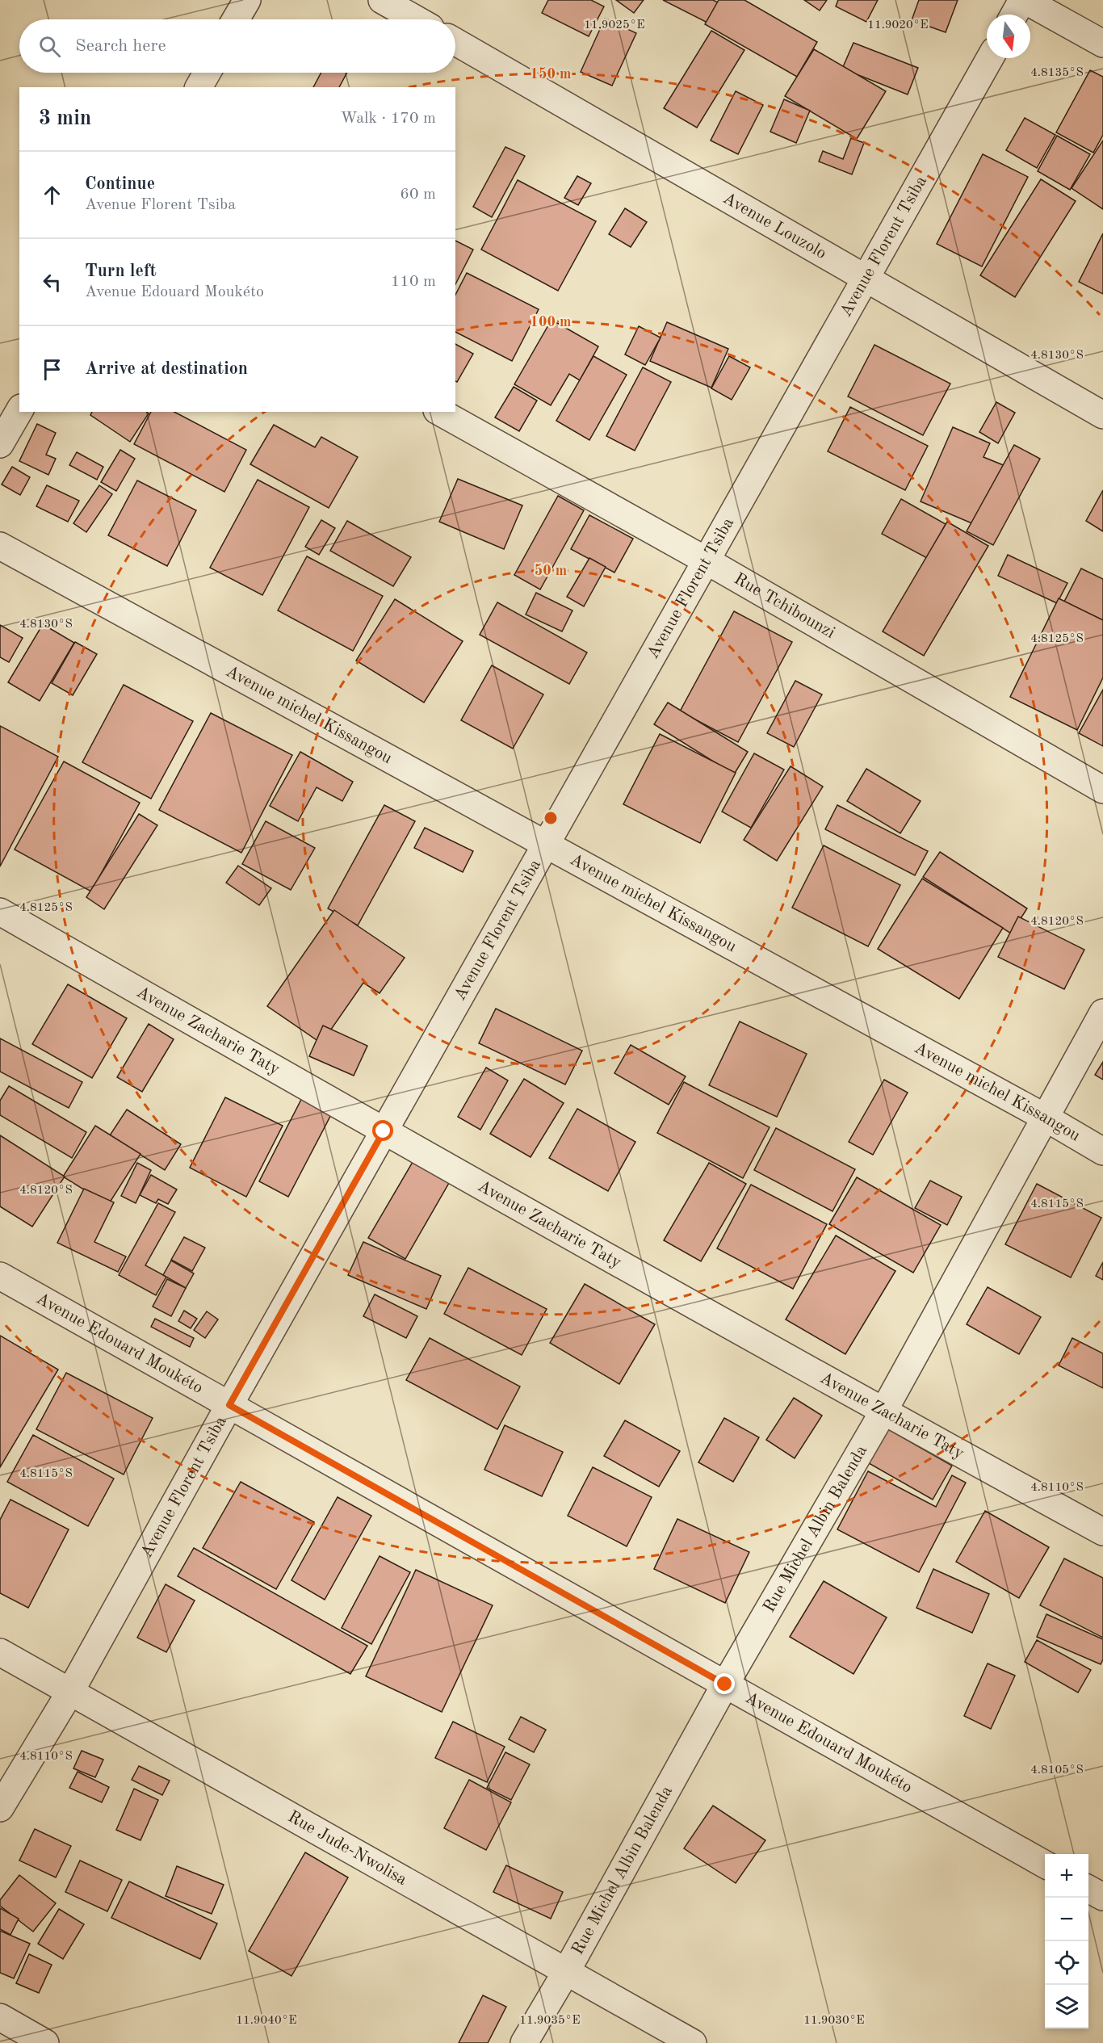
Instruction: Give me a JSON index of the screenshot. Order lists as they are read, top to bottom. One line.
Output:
{"streets":{"street":["Avenue Louzolo","Avenue Florent Tsiba","Rue Tchibounzi","Avenue michel Kissangou","Avenue Zacharie Taty","Avenue Edouard Moukéto","Rue Michel Albin Balenda","Rue Jude-Nwolisa"]},"crossings":[["Avenue Louzolo","Avenue Florent Tsiba"],["Avenue Florent Tsiba","Rue Tchibounzi"],["Avenue Florent Tsiba","Avenue michel Kissangou"],["Avenue Florent Tsiba","Avenue Zacharie Taty"],["Avenue Florent Tsiba","Avenue Edouard Moukéto"],["Avenue Florent Tsiba","Rue Jude-Nwolisa"],["Avenue michel Kissangou","Rue Michel Albin Balenda"],["Avenue Zacharie Taty","Rue Michel Albin Balenda"],["Avenue Edouard Moukéto","Rue Michel Albin Balenda"],["Rue Michel Albin Balenda","Rue Jude-Nwolisa"]],"north":"bottom","page":{"search":"Search here","heading":["3 min","Walk · 170 m"],"list":[["Continue","Avenue Florent Tsiba","60 m"],["Turn left","Avenue Edouard Moukéto","110 m"],"Arrive at destination"],"map_buttons":["+","−"]},"coordinates":["11.9025°E","11.9020°E","4.8135°S","4.8130°S","4.8125°S","4.8120°S","4.8115°S","4.8110°S","4.8105°S","11.9040°E","11.9035°E","11.9030°E"],"rings":["150 m","100 m","50 m"]}
